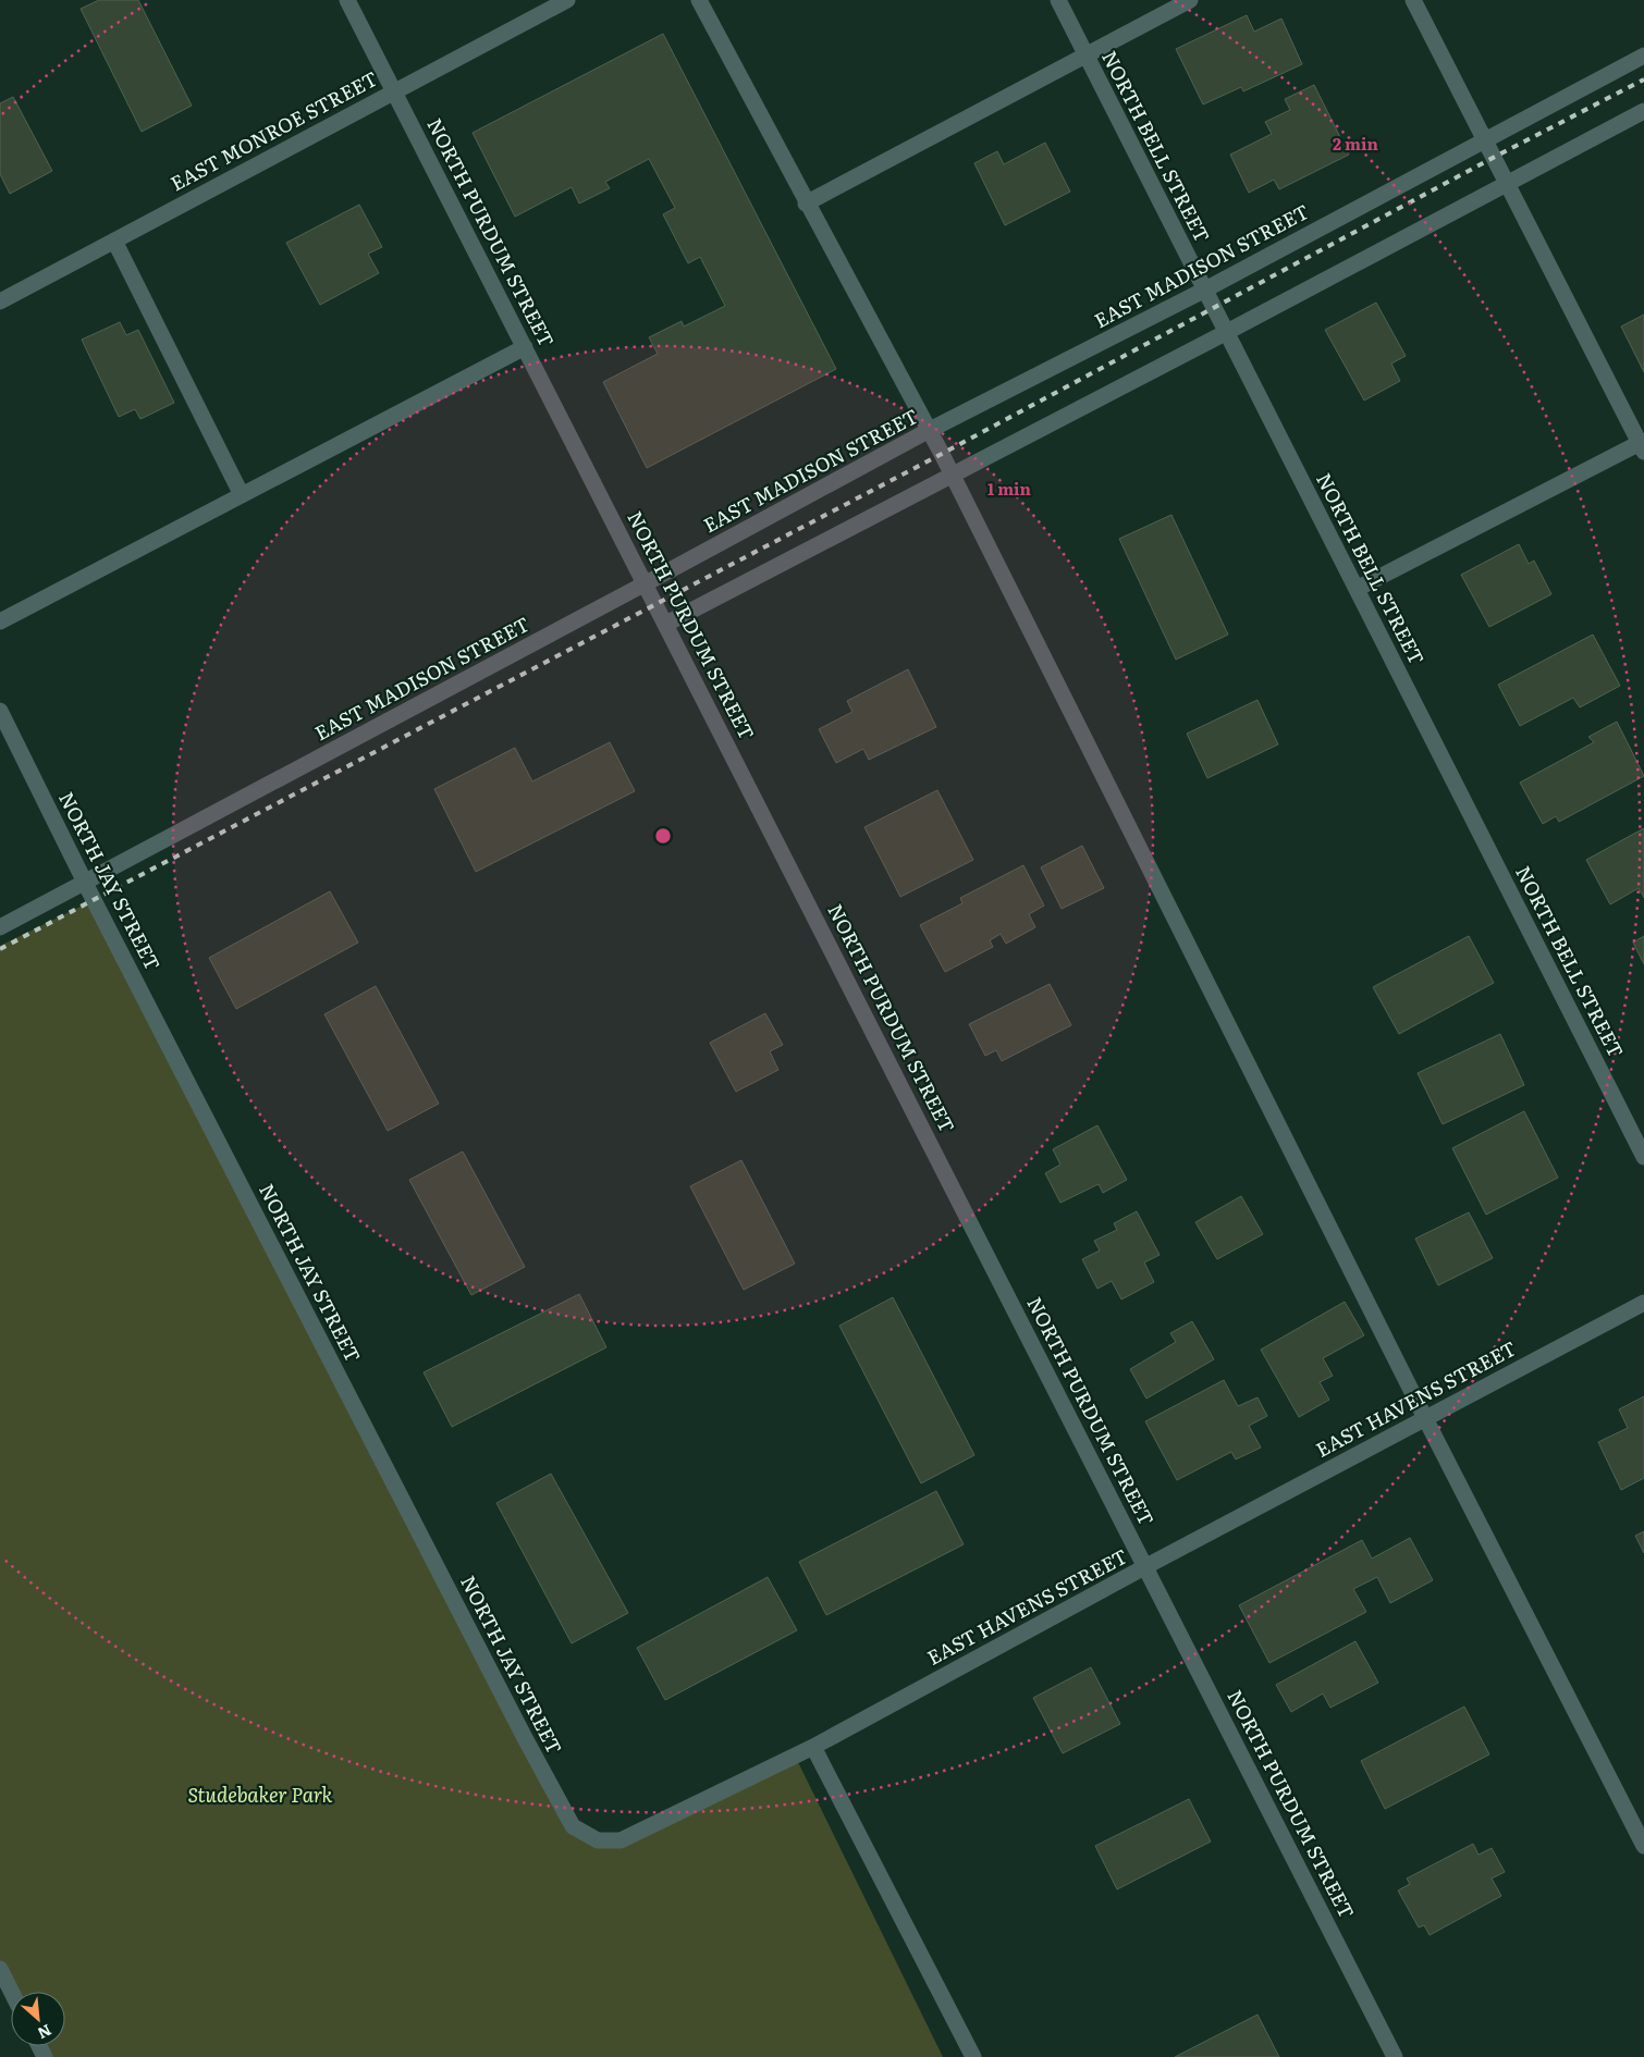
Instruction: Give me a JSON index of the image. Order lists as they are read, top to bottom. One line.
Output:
{"streets":{"street":["EAST MONROE STREET","NORTH BELL STREET","NORTH PURDUM STREET","EAST MADISON STREET","NORTH JAY STREET","EAST HAVENS STREET"]},"crossings":[["EAST MONROE STREET","NORTH PURDUM STREET"],["NORTH BELL STREET","EAST MADISON STREET"],["NORTH PURDUM STREET","EAST MADISON STREET"],["NORTH PURDUM STREET","EAST HAVENS STREET"],["EAST MADISON STREET","NORTH JAY STREET"],["NORTH JAY STREET","EAST HAVENS STREET"]],"parks":["Studebaker Park"],"north":"bottom right","rings":["2 min","1 min"]}
